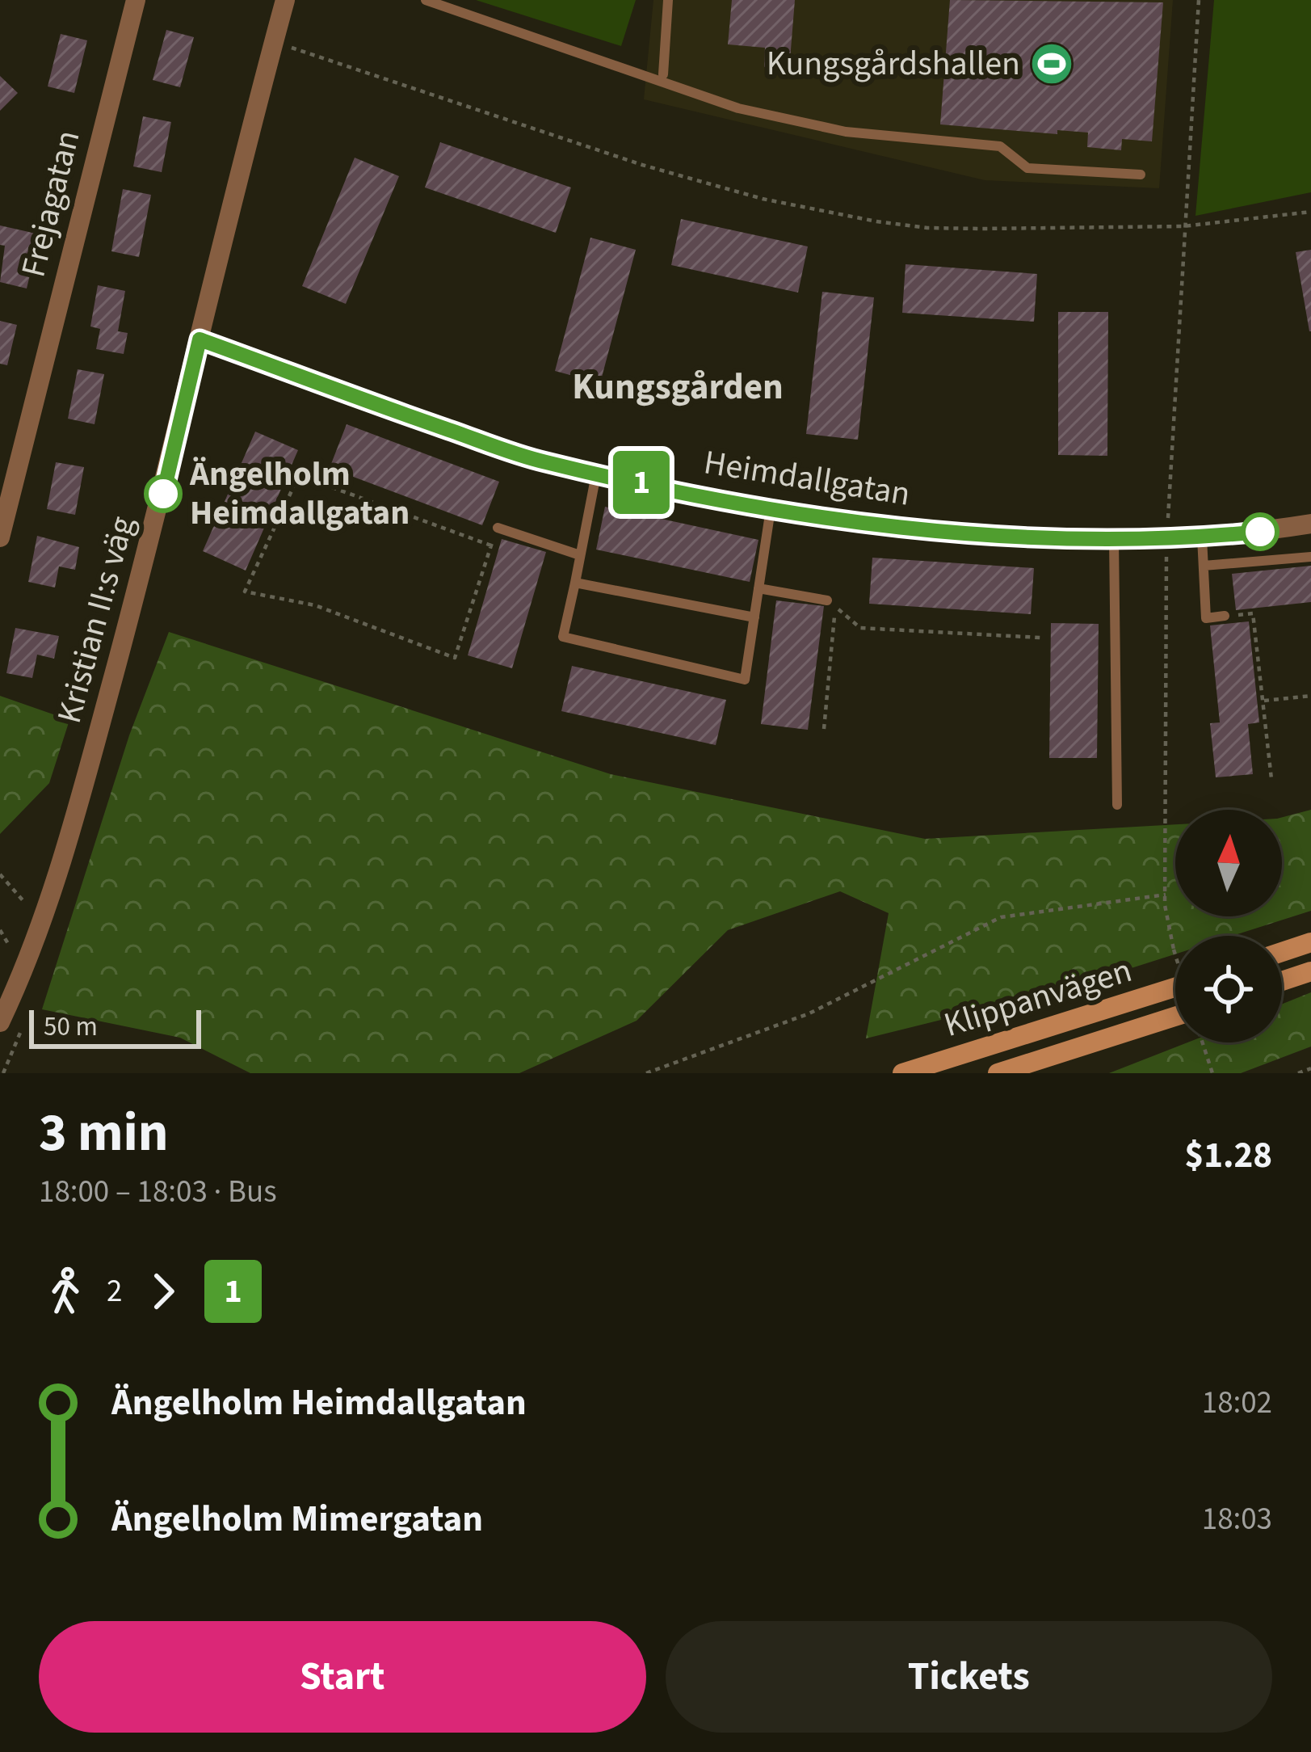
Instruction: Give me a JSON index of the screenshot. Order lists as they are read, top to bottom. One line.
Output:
{"streets":{"main road":["Klippanvägen"],"street":["Frejagatan","Heimdallgatan","Kristian II:s väg"]},"crossings":[["Heimdallgatan","Kristian II:s väg"]],"districts":["Kungsgården"],"places":{"sports":["Kungsgårdshallen"],"other":["Ängelholm Heimdallgatan"]},"lines":["bus line 1"],"scale_bar":"50 m","north":"top","page":{"on_map":"1","scale":"50 m","heading":["3 min","18:00 – 18:03 · Bus","$1.28"],"legs":["2","1"],"list":[{"name":"Ängelholm Heimdallgatan","value":"18:02"},{"name":"Ängelholm Mimergatan","value":"18:03"}],"buttons":["Start","Tickets"]}}
